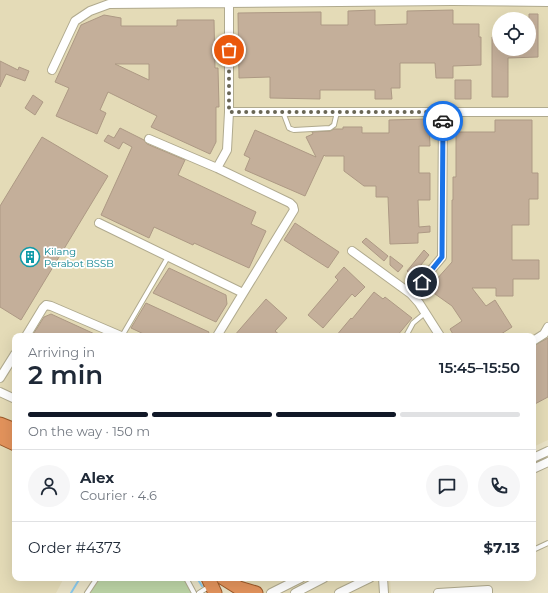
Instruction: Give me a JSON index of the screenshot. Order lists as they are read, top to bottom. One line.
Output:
{"places":{"building":["Kilang Perabot BSSB"]},"page":{"heading":["2 min","Arriving in","15:45–15:50"],"panel":["Alex","Courier · 4.6","Order #4373","$7.13"],"bar":"On the way · 150 m"}}
